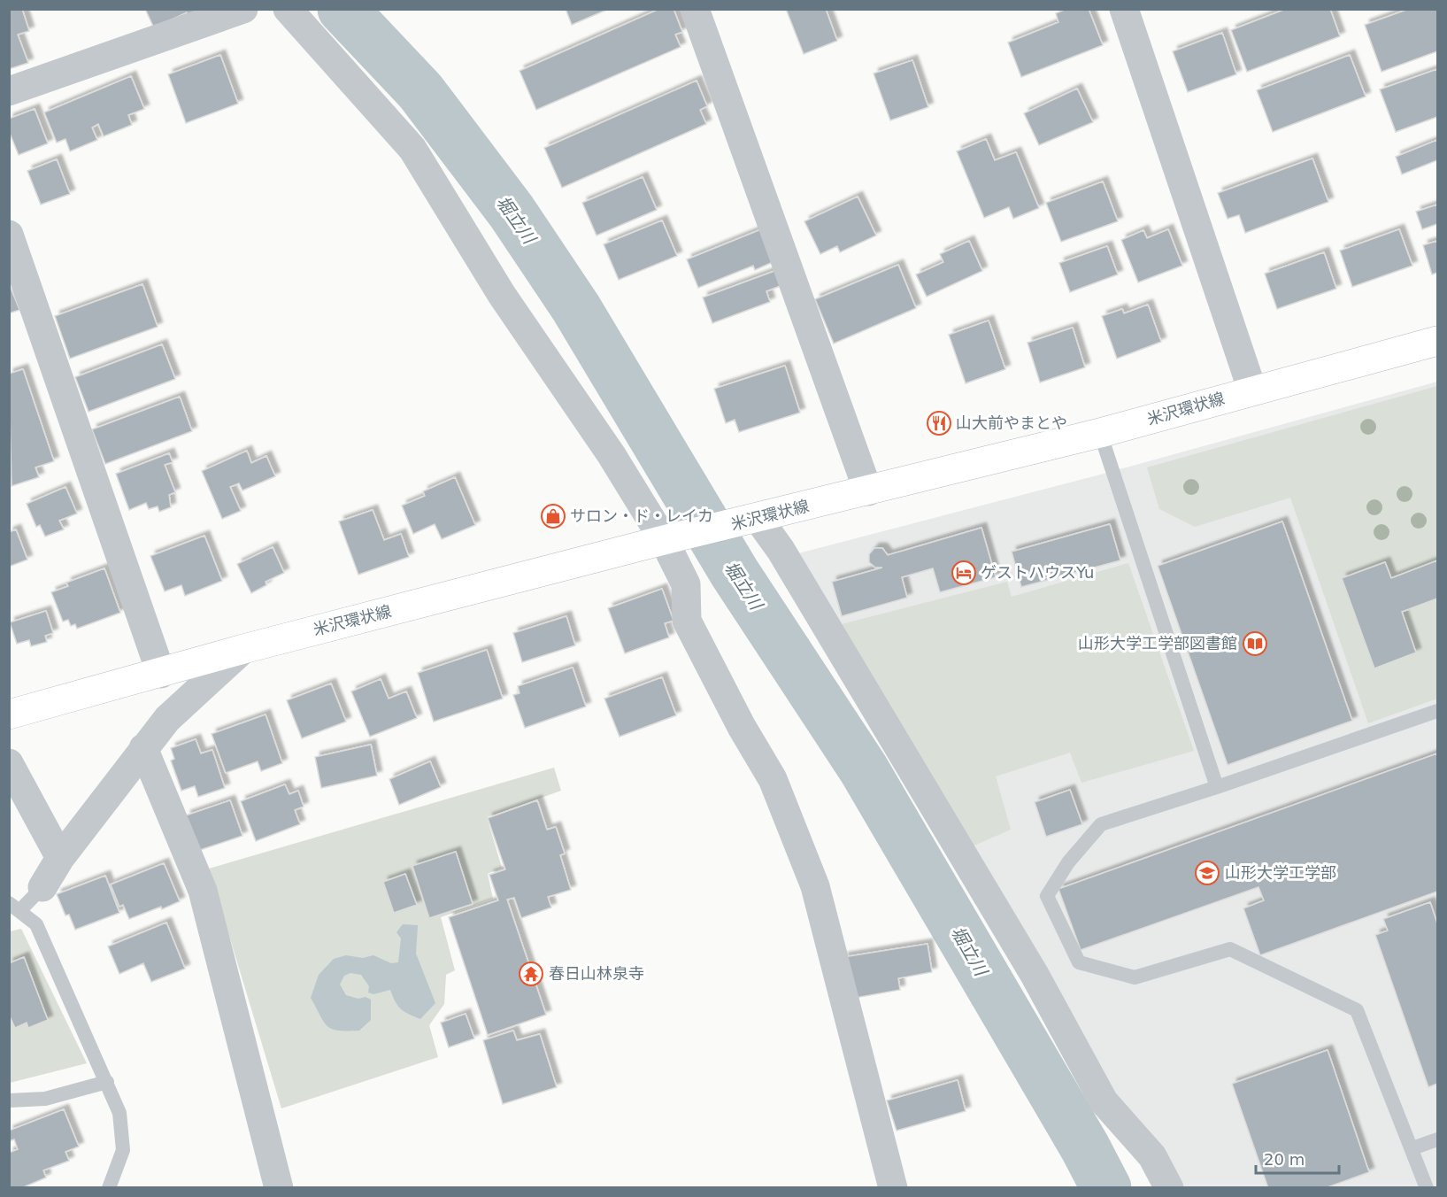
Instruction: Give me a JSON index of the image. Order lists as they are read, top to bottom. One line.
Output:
{"streets":{"main road":["米沢環状線"]},"water":["堀立川"],"places":{"restaurant":["山大前やまとや"],"shop":["サロン・ド・レイカ"],"hotel":["ゲストハウスYu"],"library":["山形大学工学部図書館"],"school or university":["山形大学工学部"],"temple":["春日山林泉寺"]},"scale_bar":"20 m"}
